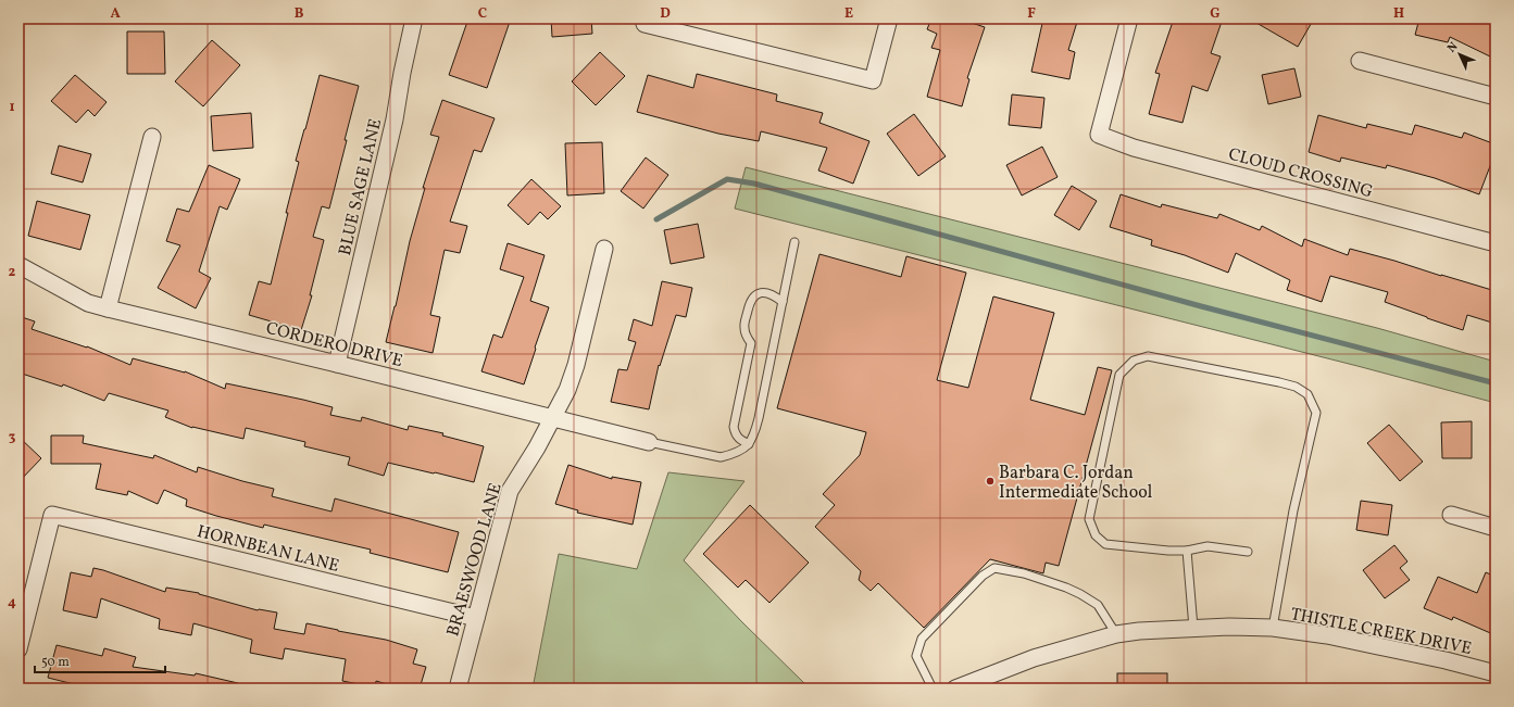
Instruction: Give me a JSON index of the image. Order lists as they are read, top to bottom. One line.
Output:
{"streets":{"street":["CLOUD CROSSING","BLUE SAGE LANE","CORDERO DRIVE","HORNBEAN LANE","BRAESWOOD LANE","THISTLE CREEK DRIVE"]},"crossings":[["BLUE SAGE LANE","CORDERO DRIVE"],["CORDERO DRIVE","BRAESWOOD LANE"],["HORNBEAN LANE","BRAESWOOD LANE"]],"places":["Barbara C. Jordan Intermediate School"],"scale_bar":"50 m","north":"top left","grid":{"columns":["A","B","C","D","E","F","G","H"],"rows":["1","2","3","4"]}}
